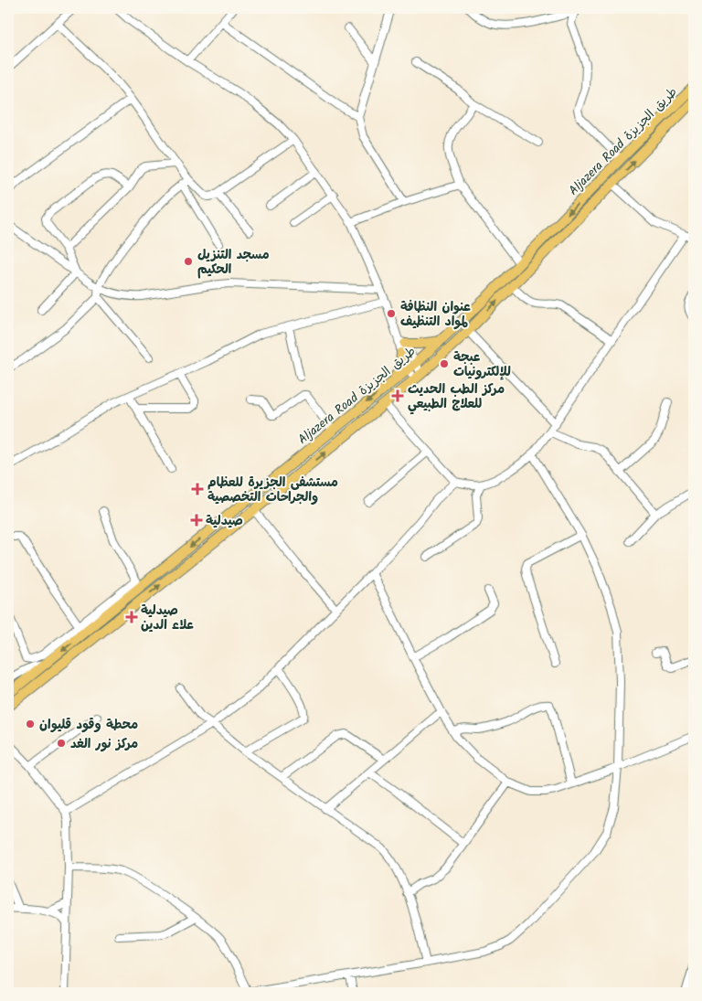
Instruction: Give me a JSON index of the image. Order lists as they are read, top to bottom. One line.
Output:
{"streets":{"main road":["Aljazera Road طريق الجزيزة"]},"places":{"other":["مسجد التنزيل الحكيم","عنوان النظافة لمواد التنظيف","عبجة للإلكترونيات","محطة وقود قليوان","مركز نور الغد"],"health":["مركز الطب الحديث للعلاج الطبيعي","مستشفى الجزيرة للعظام والجراحات التخصصية","صيدلية","صيدلية علاء الدين"]}}
